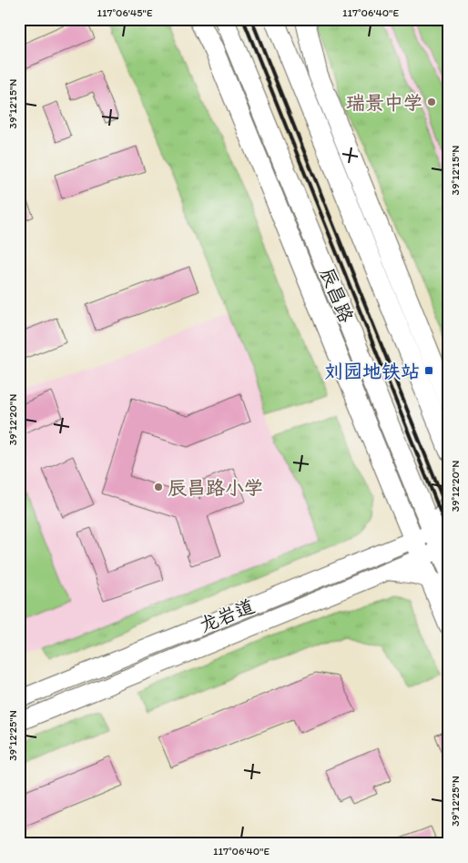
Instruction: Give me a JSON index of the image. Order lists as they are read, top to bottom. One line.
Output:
{"streets":{"main road":["辰昌路","龙岩道"]},"crossings":[["辰昌路","龙岩道"]],"places":{"other":["瑞景中学","辰昌路小学"],"transit":["刘园地铁站"]},"coordinates":["117°06'45\"E","117°06'40\"E","39°12'15\"N","39°12'20\"N","39°12'25\"N"]}
